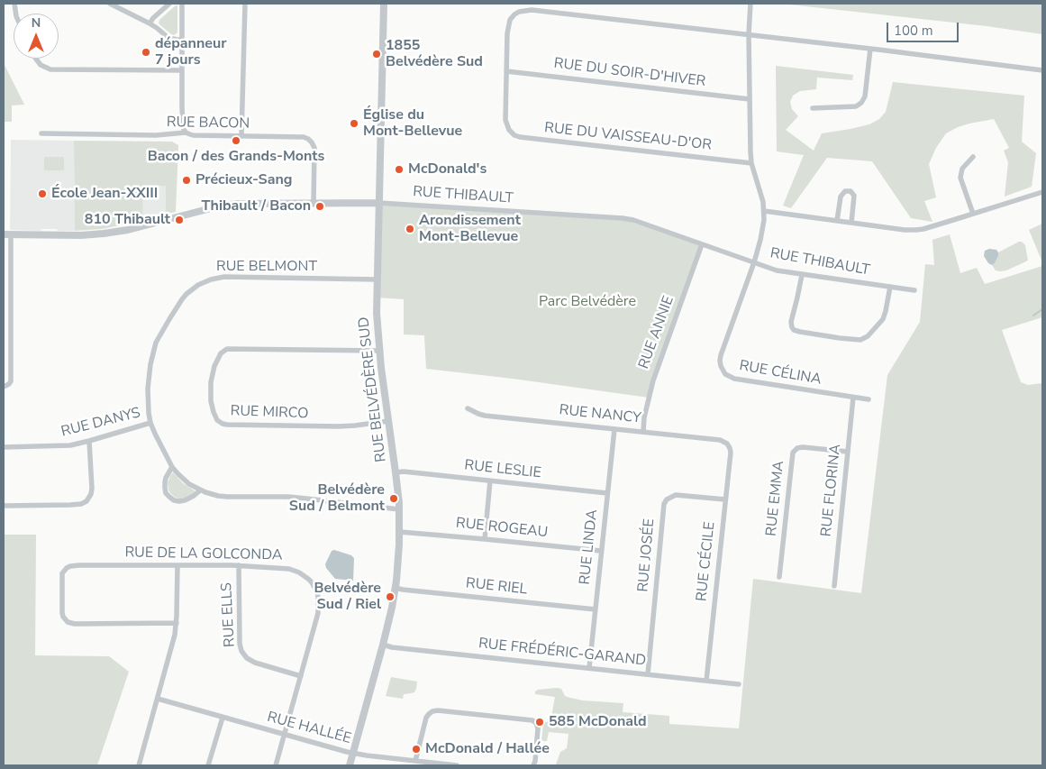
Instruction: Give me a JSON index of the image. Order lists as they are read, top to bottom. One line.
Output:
{"streets":{"street":["RUE DU SOIR-D'HIVER","RUE BACON","RUE DU VAISSEAU-D'OR","RUE THIBAULT","RUE BELMONT","RUE ANNIE","RUE CÉLINA","RUE BELVÉDÈRE SUD","RUE MIRCO","RUE NANCY","RUE DANYS","RUE LESLIE","RUE FLORINA","RUE EMMA","RUE ROGEAU","RUE LINDA","RUE DE LA GOLCONDA","RUE JOSÉE","RUE CÉCILE","RUE RIEL","RUE ELLS","RUE FRÉDÉRIC-GARAND","RUE HALLÉE"]},"crossings":[["RUE DU SOIR-D'HIVER","RUE DU VAISSEAU-D'OR"],["RUE DU SOIR-D'HIVER","RUE CÉLINA"],["RUE BACON","RUE THIBAULT"],["RUE DU VAISSEAU-D'OR","RUE CÉLINA"],["RUE THIBAULT","RUE ANNIE"],["RUE THIBAULT","RUE CÉLINA"],["RUE THIBAULT","RUE BELVÉDÈRE SUD"],["RUE BELMONT","RUE BELVÉDÈRE SUD"],["RUE BELMONT","RUE DANYS"],["RUE ANNIE","RUE NANCY"],["RUE CÉLINA","RUE FLORINA"],["RUE BELVÉDÈRE SUD","RUE MIRCO"],["RUE BELVÉDÈRE SUD","RUE LESLIE"],["RUE BELVÉDÈRE SUD","RUE ROGEAU"],["RUE BELVÉDÈRE SUD","RUE RIEL"],["RUE BELVÉDÈRE SUD","RUE FRÉDÉRIC-GARAND"],["RUE BELVÉDÈRE SUD","RUE HALLÉE"],["RUE NANCY","RUE LINDA"],["RUE NANCY","RUE CÉCILE"],["RUE LESLIE","RUE LINDA"],["RUE FLORINA","RUE EMMA"],["RUE ROGEAU","RUE LINDA"],["RUE LINDA","RUE RIEL"],["RUE LINDA","RUE FRÉDÉRIC-GARAND"],["RUE DE LA GOLCONDA","RUE ELLS"],["RUE DE LA GOLCONDA","RUE HALLÉE"],["RUE JOSÉE","RUE CÉCILE"],["RUE JOSÉE","RUE FRÉDÉRIC-GARAND"],["RUE CÉCILE","RUE FRÉDÉRIC-GARAND"]],"parks":["Parc Belvédère"],"places":["dépanneur 7 jours","1855 Belvédère Sud","Église du Mont-Bellevue","Bacon / des Grands-Monts","McDonald's","Précieux-Sang","École Jean-XXIII","Thibault / Bacon","810 Thibault","Arondissement Mont-Bellevue","Belvédère Sud / Belmont","Belvédère Sud / Riel","585 McDonald","McDonald / Hallée"],"scale_bar":"100 m","north":"top"}
